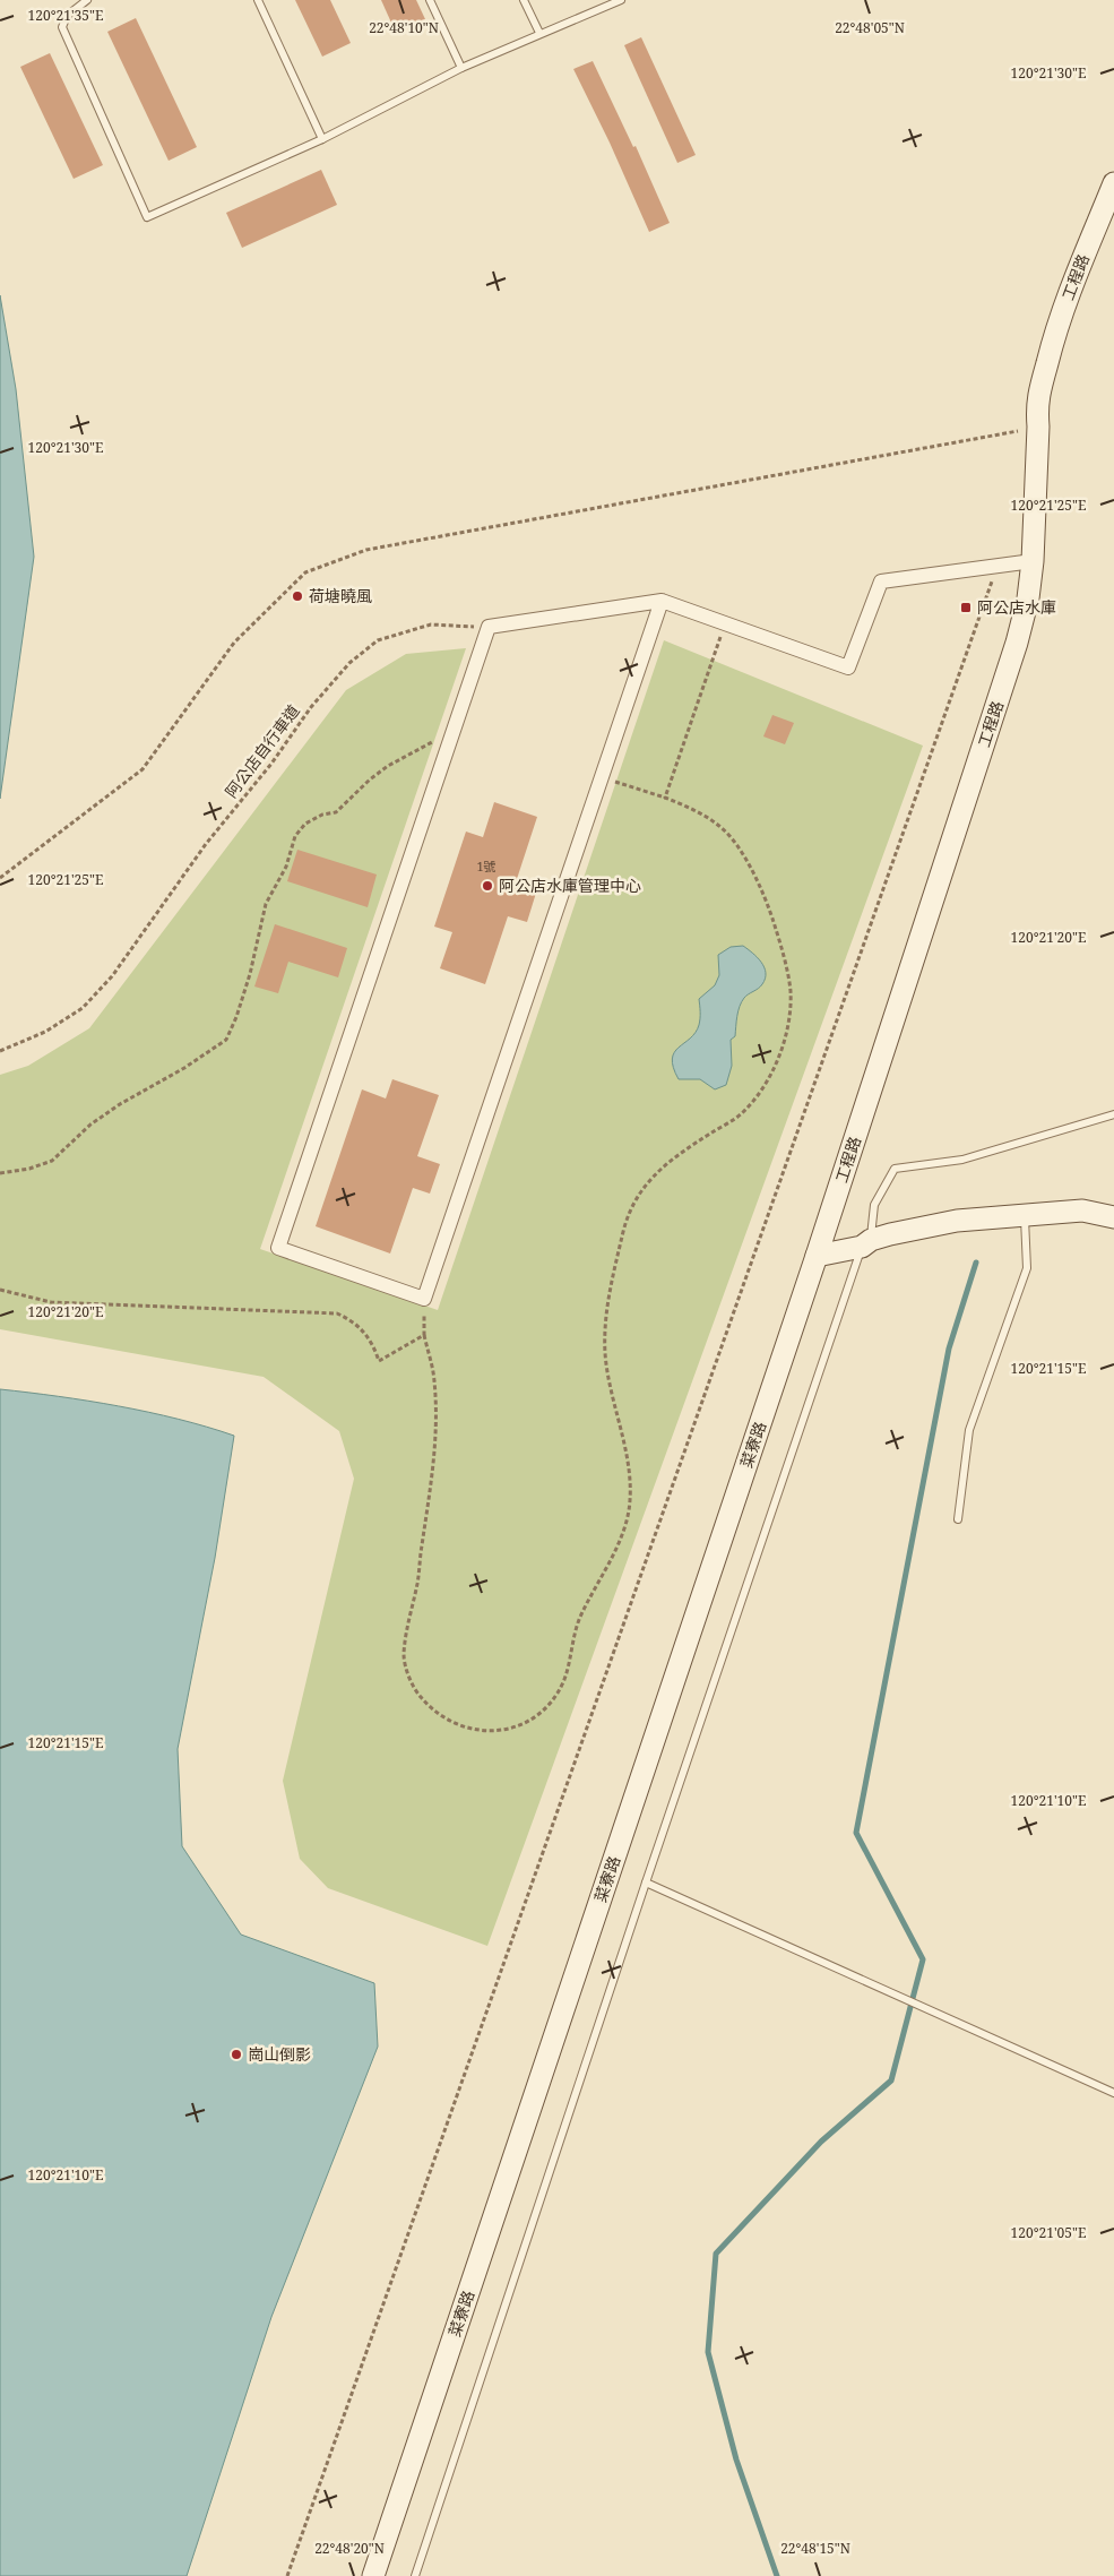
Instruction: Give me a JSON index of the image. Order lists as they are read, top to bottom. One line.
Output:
{"streets":{"street":["工程路","菜寮路"],"path":["阿公店自行車道"]},"crossings":[["工程路","菜寮路"]],"places":{"other":["荷塘曉風","阿公店水庫管理中心","崗山倒影"],"transit":["阿公店水庫"]},"house_numbers":["1號"],"coordinates":["120°21'35\"E","22°48'05\"N","22°48'10\"N","120°21'30\"E","120°21'25\"E","120°21'20\"E","120°21'15\"E","120°21'10\"E","120°21'05\"E","22°48'20\"N","22°48'15\"N"]}
